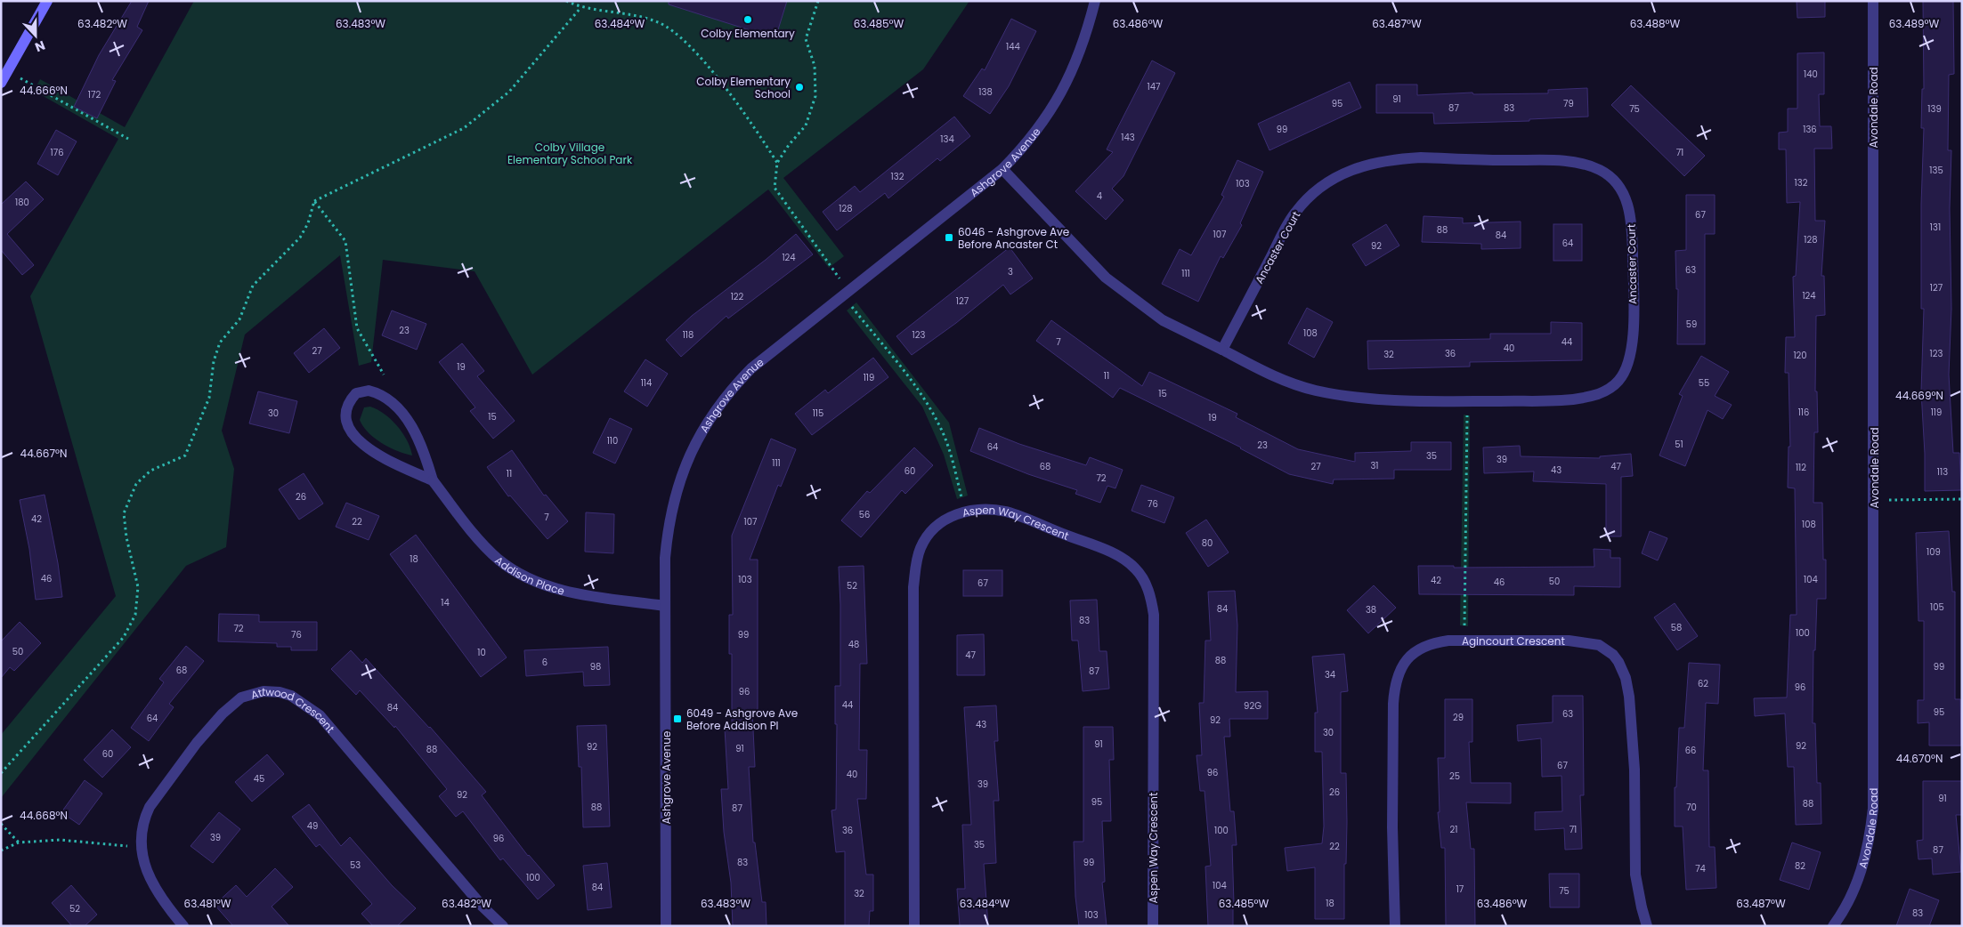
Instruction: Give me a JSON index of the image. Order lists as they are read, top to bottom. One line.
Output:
{"streets":{"street":["Avondale Road","Ashgrove Avenue","Ancaster Court","Aspen Way Crescent","Addison Place","Agincourt Crescent","Attwood Crescent"]},"crossings":[["Ashgrove Avenue","Ancaster Court"],["Ashgrove Avenue","Addison Place"]],"parks":["Colby Village Elementary School Park"],"places":{"other":["Colby Elementary","Colby Elementary School"],"transit":["6046 - Ashgrove Ave Before Ancaster Ct","6049 - Ashgrove Ave Before Addison Pl"]},"house_numbers":["144","140","147","138","172","91","95","79","87","83","75","139","99","136","143","134","176","71","135","132","132","103","4","180","128","67","131","88","107","84","128","64","92","124","63","3","111","127","124","122","127","59","23","108","118","123","7","44","40","27","36","123","32","120","19","11","119","114","55","15","116","119","30","115","15","19","110","51","23","64","35","39","111","31","68","27","47","112","43","60","113","11","72","26","76","56","7","42","22","107","108","80","109","18","46","103","104","42","50","46","67","52","14","105","84","38","83","58","72","100","76","99","48","50","10","47","88","6","98","99","68","87","34","62","96","96","44","92G","84","95","63","29","64","92","43","30","91","92","92","91","88","66","60","67","96","40","25","45","39","26","92","91","95","88","88","70","87","49","21","71","36","100","39","96","35","22","87","83","99","53","82","74","100","104","84","17","75","32","18","52","83","103"],"north":"bottom","coordinates":["63.482°W","63.483°W","63.484°W","63.485°W","63.486°W","63.487°W","63.488°W","63.489°W","44.666°N","44.669°N","44.667°N","44.670°N","44.668°N","63.481°W"]}
